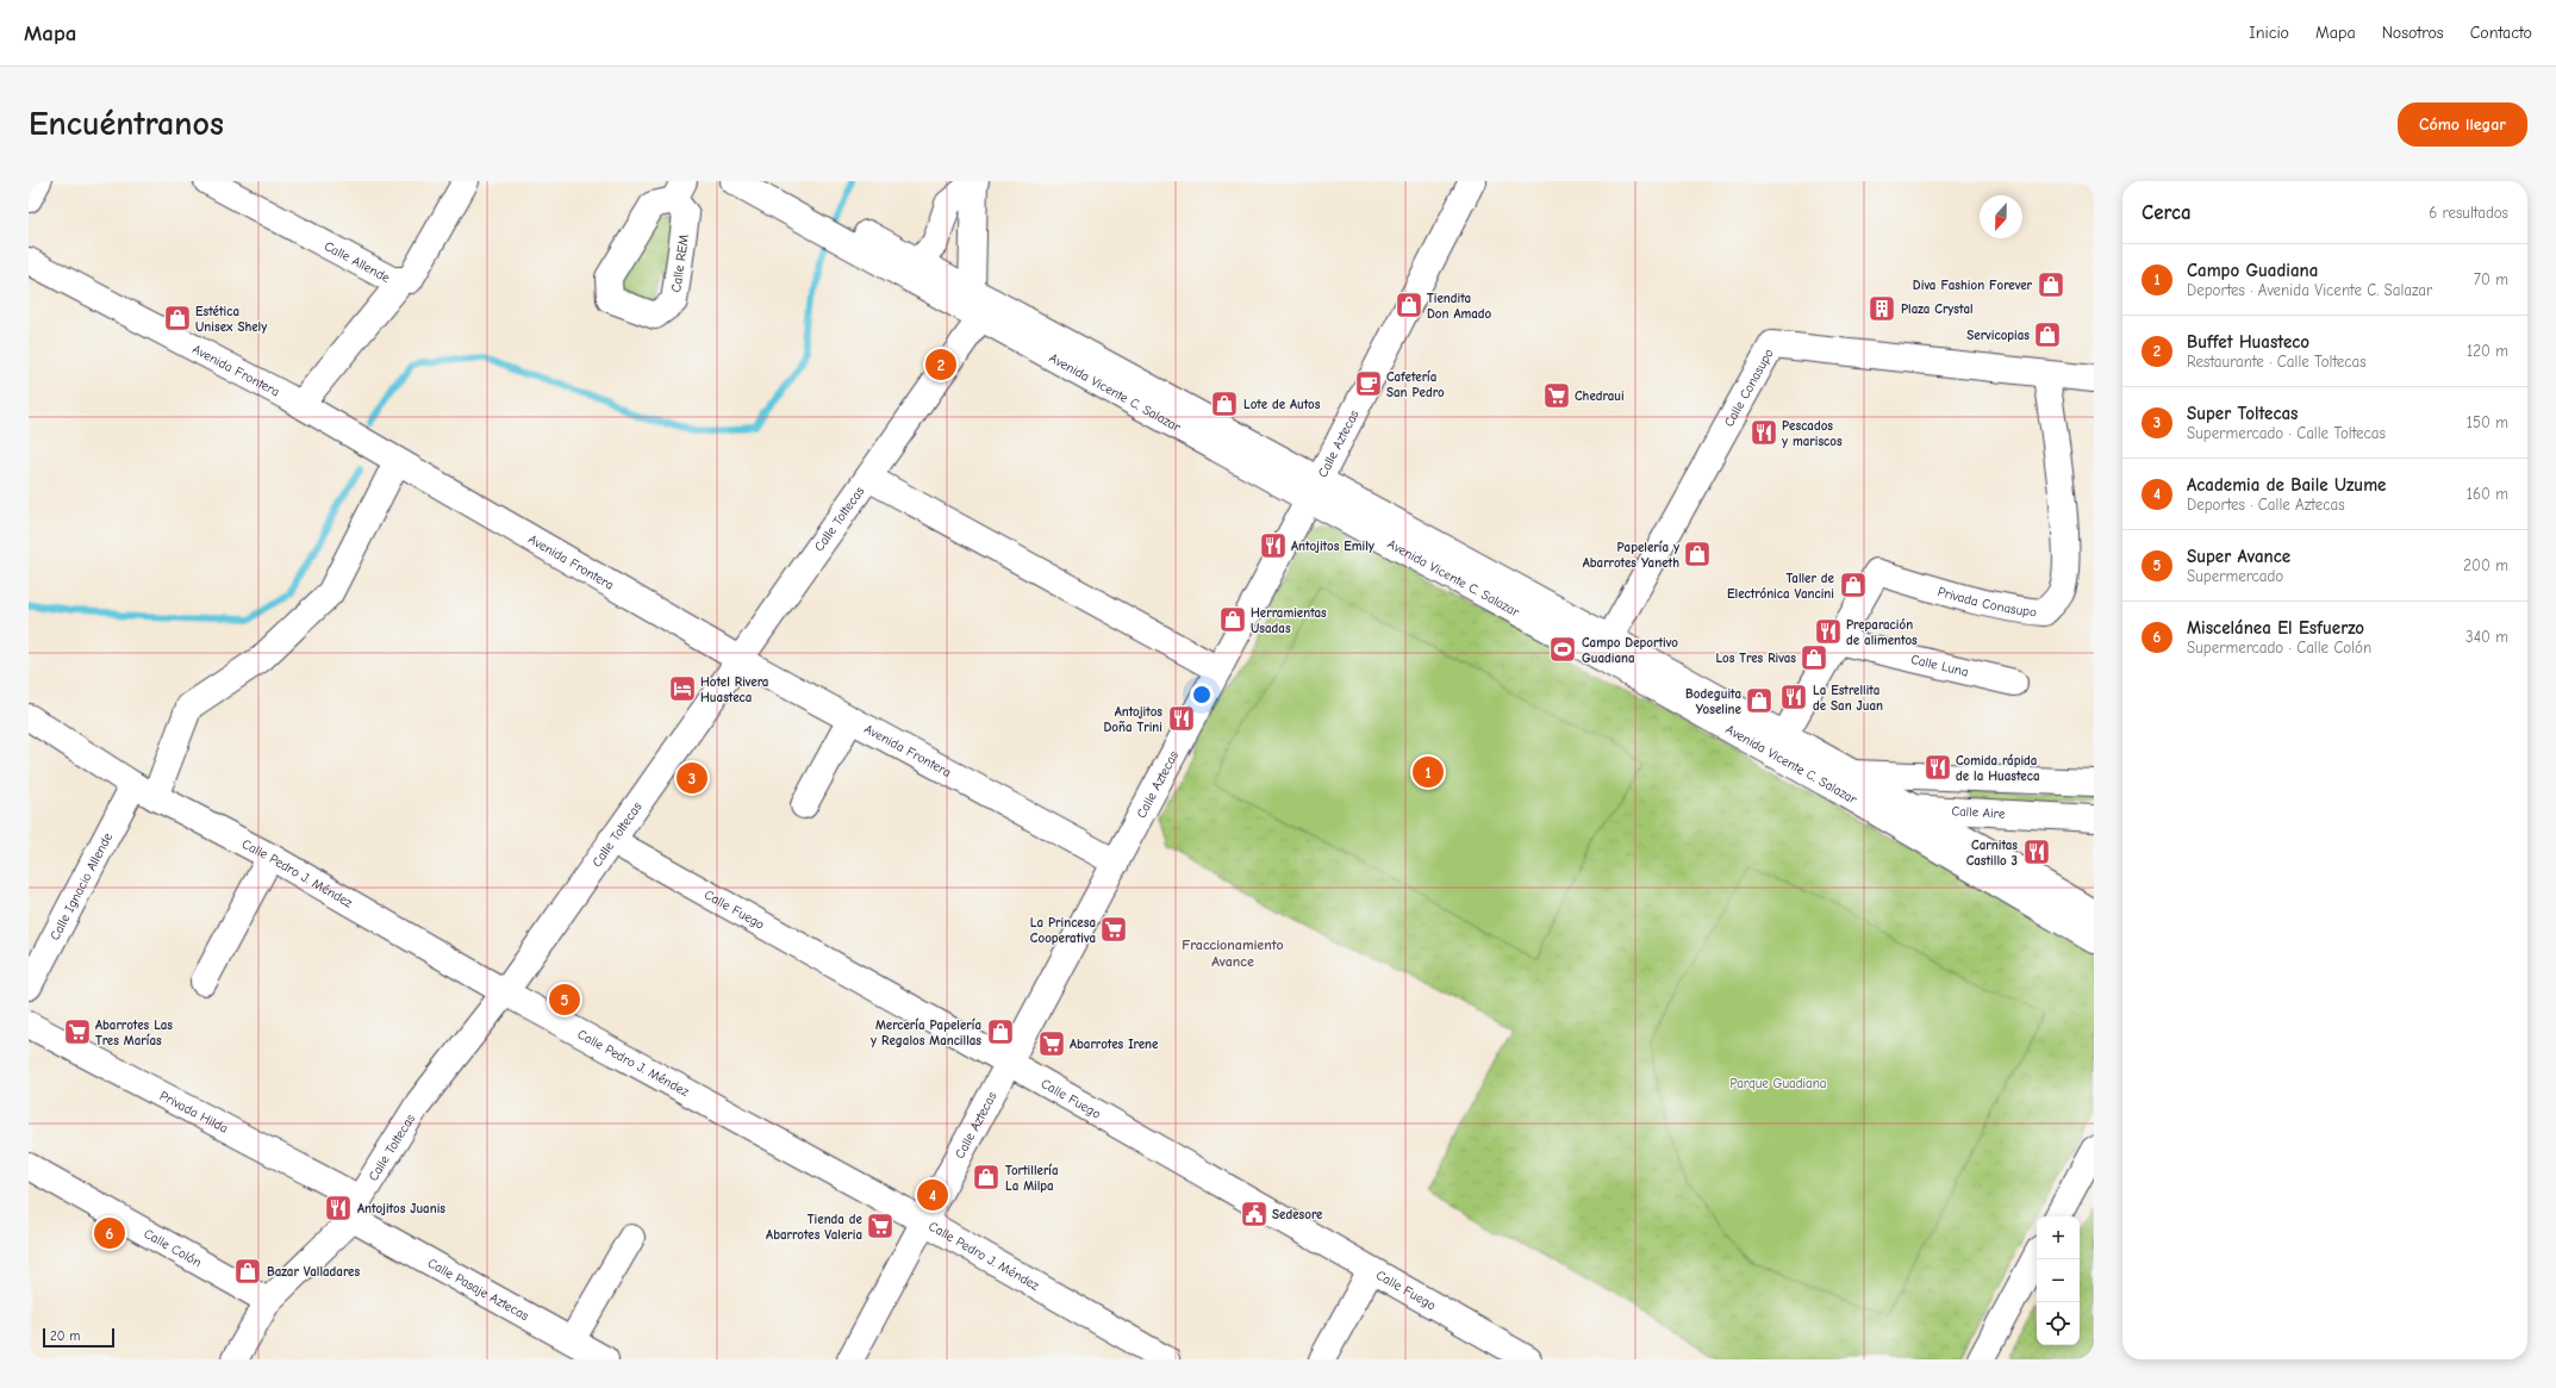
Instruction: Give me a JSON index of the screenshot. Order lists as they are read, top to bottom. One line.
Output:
{"streets":{"street":["Calle Allende","Avenida Frontera","Calle Conasupo","Avenida Vicente C. Salazar","Calle Aztecas","Calle Toltecas","Privada Conasupo","Calle Luna","Calle Aire","Calle Pedro J. Méndez","Calle Ignacio Allende","Calle Fuego","Privada Hilda","Calle Colón","Calle Pasaje Aztecas"]},"crossings":[["Avenida Frontera","Calle Aztecas"],["Avenida Frontera","Calle Toltecas"],["Avenida Frontera","Calle Ignacio Allende"],["Calle Conasupo","Avenida Vicente C. Salazar"],["Calle Conasupo","Privada Conasupo"],["Avenida Vicente C. Salazar","Calle Aztecas"],["Avenida Vicente C. Salazar","Calle Toltecas"],["Avenida Vicente C. Salazar","Privada Conasupo"],["Avenida Vicente C. Salazar","Calle Aire"],["Calle Aztecas","Calle Pedro J. Méndez"],["Calle Aztecas","Calle Fuego"],["Calle Toltecas","Calle Pedro J. Méndez"],["Calle Toltecas","Calle Fuego"],["Calle Toltecas","Privada Hilda"],["Calle Toltecas","Calle Colón"],["Calle Toltecas","Calle Pasaje Aztecas"],["Privada Conasupo","Calle Luna"],["Calle Pedro J. Méndez","Calle Ignacio Allende"],["Privada Hilda","Calle Pasaje Aztecas"]],"districts":["Fraccionamiento Avance"],"parks":["Parque Guadiana"],"places":{"shop":["Diva Fashion Forever","Tiendita Don Amado","Estética Unisex Shely","Servicopias","Lote de Autos","Papelería y Abarrotes Yaneth","Taller de Electrónica Vancini","Herramientas Usadas","Los Tres Rivas","Bodeguita Yoseline","Mercería Papelería y Regalos Mancillas","Tortillería La Milpa","Bazar Valladares"],"building":["Plaza Crystal"],"cafe":["Cafetería San Pedro"],"supermarket":["Chedraui","La Princesa Cooperativa","Abarrotes Las Tres Marías","Abarrotes Irene","Tienda de Abarrotes Valeria"],"restaurant":["Pescados y mariscos","Antojitos Emily","Preparación de alimentos","La Estrellita de San Juan","Antojitos Doña Trini","Comida rápida de la Huasteca","Carnitas Castillo 3","Antojitos Juanis"],"sports":["Campo Deportivo Guadiana"],"hotel":["Hotel Rivera Huasteca"],"public building":["Sedesore"]},"scale_bar":"20 m","north":"bottom","page":{"header":"Mapa","nav":["Inicio","Mapa","Nosotros","Contacto"],"buttons":"Cómo llegar","title":"Encuéntranos","heading":["Cerca","6 resultados"],"list":[{"mark":"1","name":"Campo Guadiana","note":"Deportes · Avenida Vicente C. Salazar","value":"70 m"},{"mark":"2","name":"Buffet Huasteco","note":"Restaurante · Calle Toltecas","value":"120 m"},{"mark":"3","name":"Super Toltecas","note":"Supermercado · Calle Toltecas","value":"150 m"},{"mark":"4","name":"Academia de Baile Uzume","note":"Deportes · Calle Aztecas","value":"160 m"},{"mark":"5","name":"Super Avance","note":"Supermercado","value":"200 m"},{"mark":"6","name":"Miscelánea El Esfuerzo","note":"Supermercado · Calle Colón","value":"340 m"}],"pins":["2","1","3","5","4","6"],"map_buttons":["+","−"],"scale":"20 m"}}
